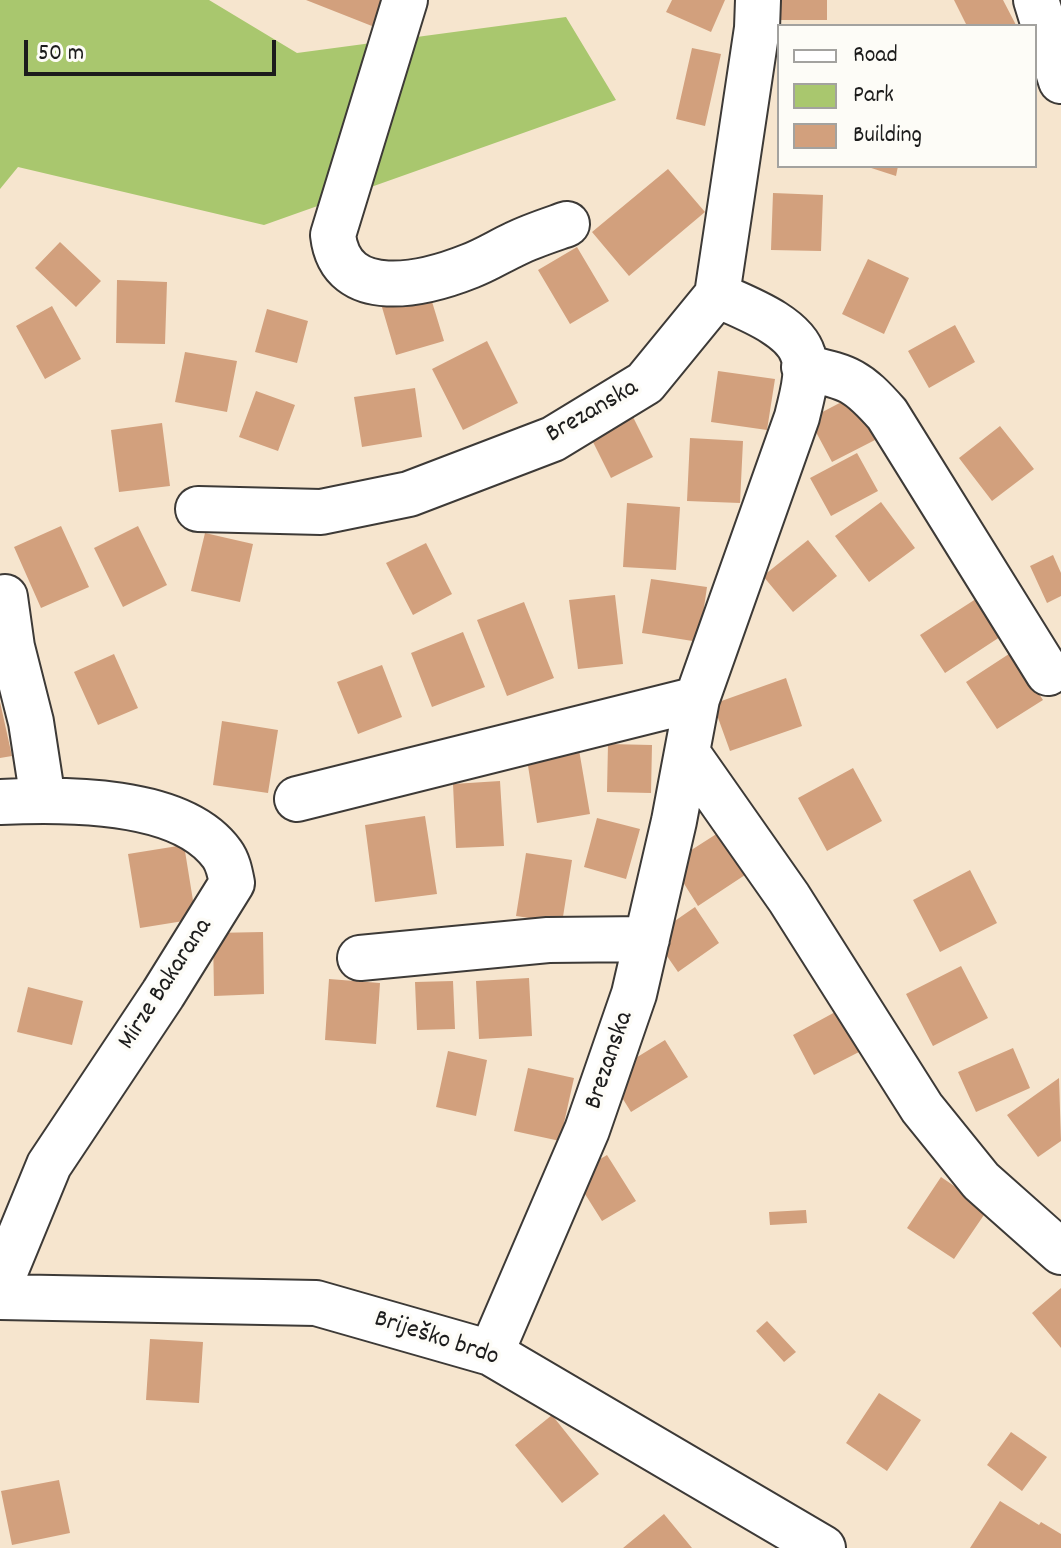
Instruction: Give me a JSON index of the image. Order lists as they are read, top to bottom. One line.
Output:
{"streets":{"street":["Brezanska","Mirze Bakarana","Briješko brdo"]},"crossings":[["Brezanska","Briješko brdo"]],"legend":["Road","Park","Building"],"scale_bar":"50 m"}
